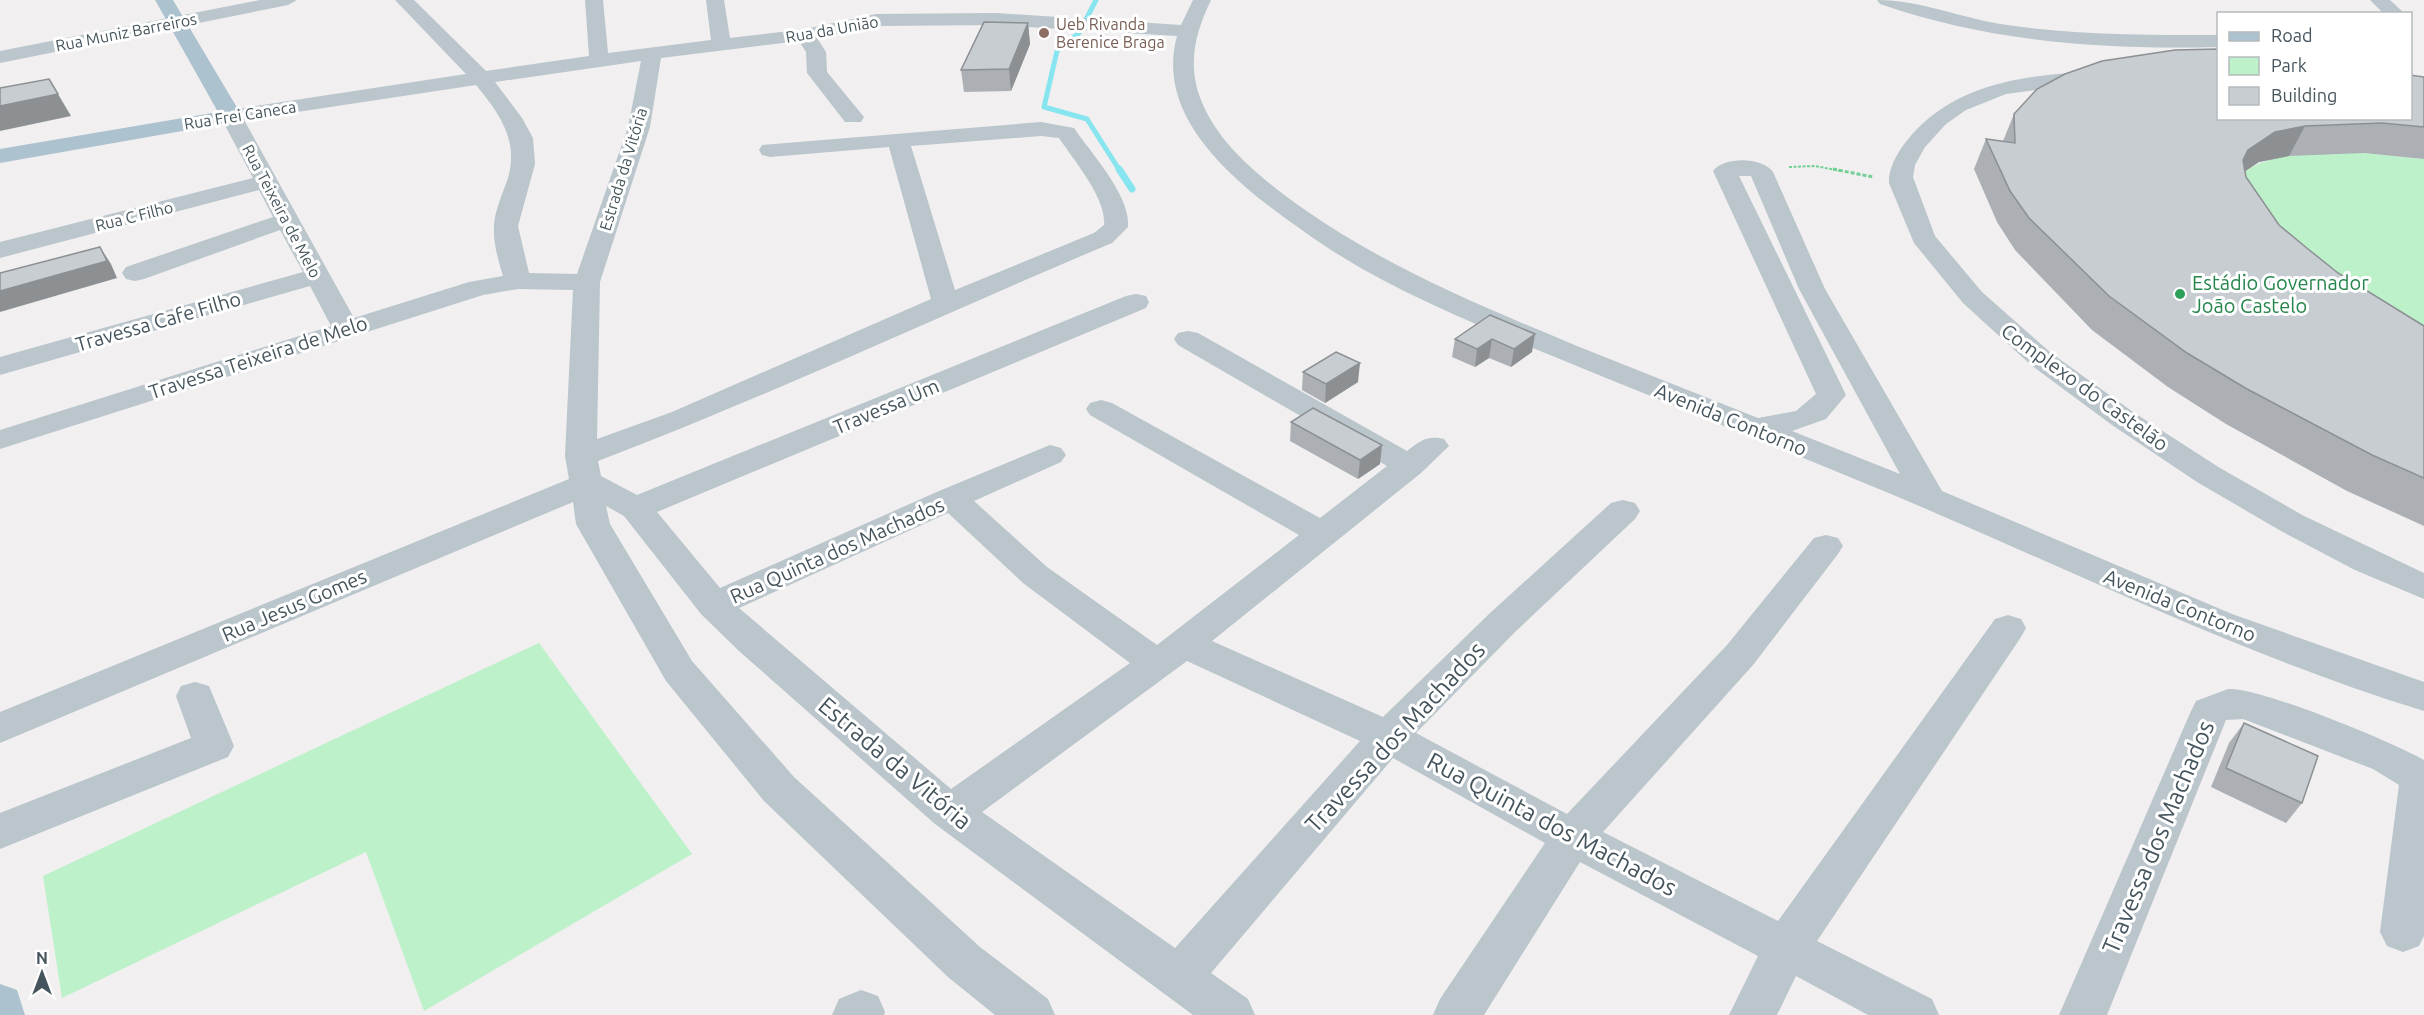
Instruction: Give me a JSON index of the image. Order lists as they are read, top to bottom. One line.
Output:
{"streets":{"main road":["Rua Frei Caneca","Rua Teixeira de Melo"],"street":["Rua da União","Rua Muniz Barreiros","Estrada da Vitória","Rua C Filho","Travessa Cafe Filho","Travessa Teixeira de Melo","Complexo do Castelão","Travessa Um","Avenida Contorno","Rua Quinta dos Machados","Rua Jesus Gomes","Travessa dos Machados"]},"crossings":[["Rua da União","Rua Frei Caneca"],["Rua da União","Estrada da Vitória"],["Rua da União","Avenida Contorno"],["Rua Muniz Barreiros","Rua Teixeira de Melo"],["Rua Frei Caneca","Rua Teixeira de Melo"],["Estrada da Vitória","Travessa Um"],["Estrada da Vitória","Rua Quinta dos Machados"],["Estrada da Vitória","Rua Jesus Gomes"],["Estrada da Vitória","Travessa dos Machados"],["Rua Teixeira de Melo","Rua C Filho"],["Rua Teixeira de Melo","Travessa Cafe Filho"],["Rua Teixeira de Melo","Travessa Teixeira de Melo"],["Rua Quinta dos Machados","Travessa dos Machados"]],"places":["Ueb Rivanda Berenice Braga","Estádio Governador João Castelo"],"legend":["Road","Park","Building"],"north":"top"}
